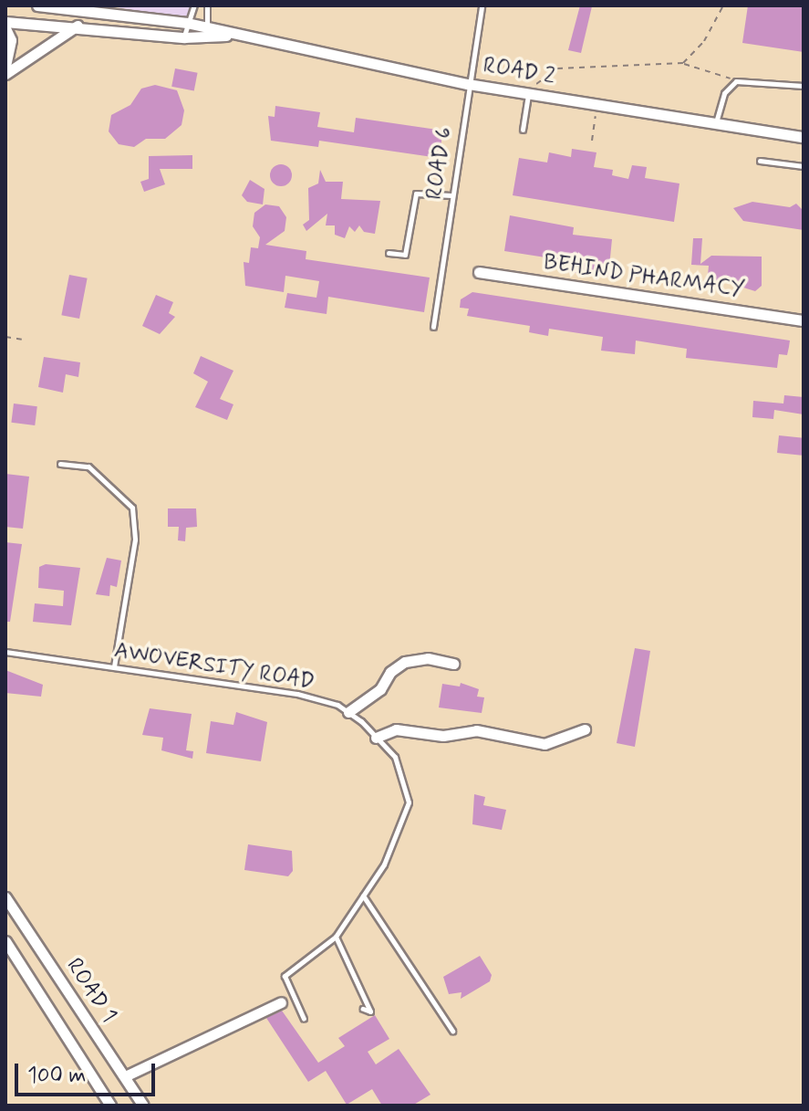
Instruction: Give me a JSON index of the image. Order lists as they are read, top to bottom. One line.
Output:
{"streets":{"street":["ROAD 2","BEHIND PHARMACY","ROAD 1"],"lane":["ROAD 6","AWOVERSITY ROAD"]},"crossings":[["ROAD 2","ROAD 6"]],"scale_bar":"100 m"}
